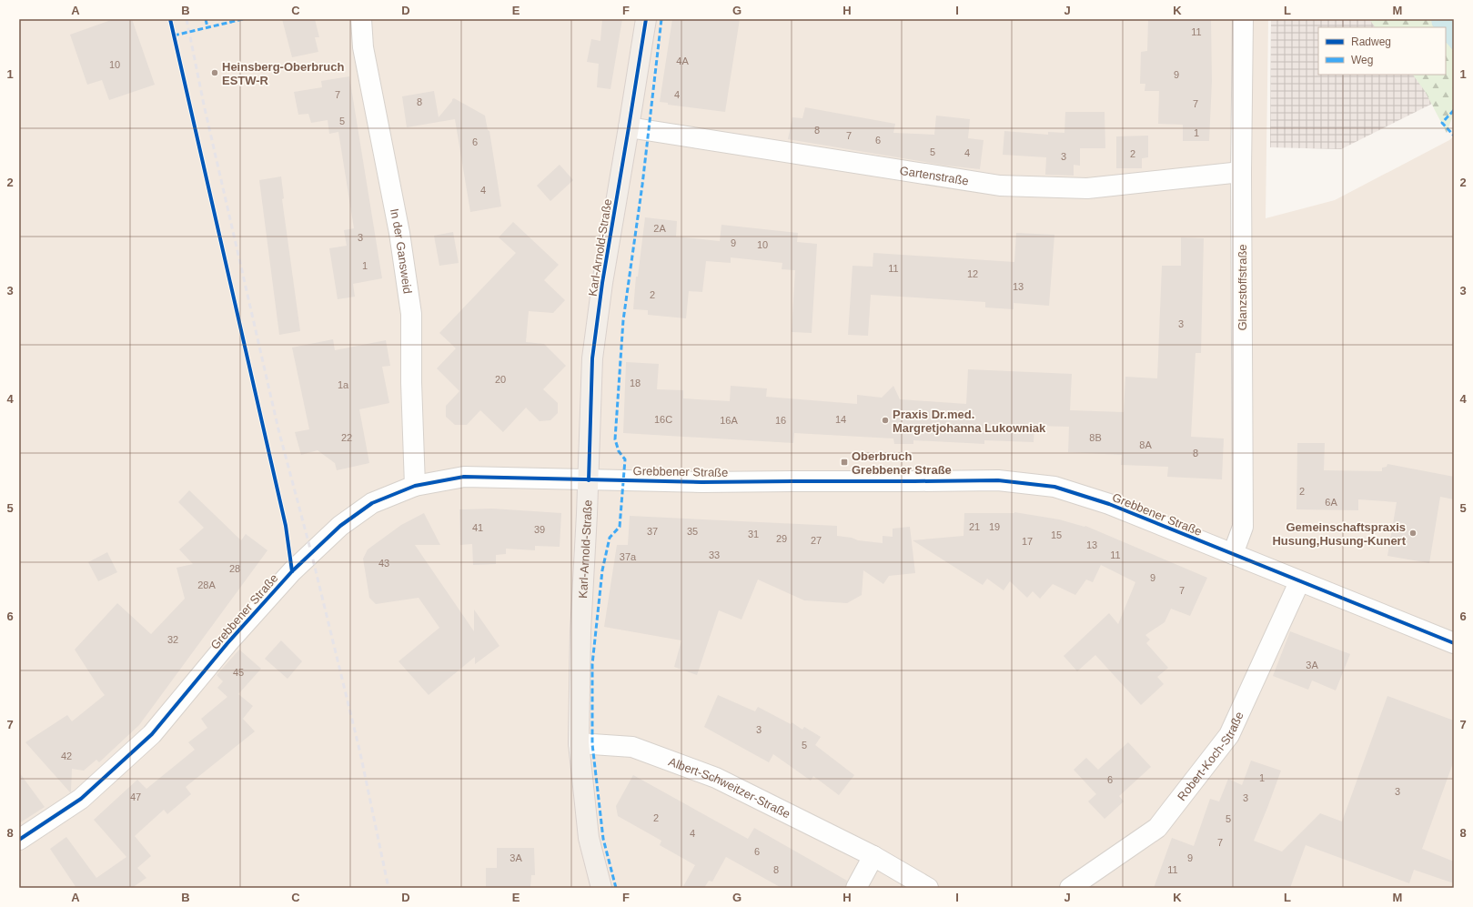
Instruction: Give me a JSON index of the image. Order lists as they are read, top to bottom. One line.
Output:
{"streets":{"main road":["Karl-Arnold-Straße"],"street":["Gartenstraße","In der Gansweid","Glanzstoffstraße","Grebbener Straße","Robert-Koch-Straße","Albert-Schweitzer-Straße"]},"crossings":[["Gartenstraße","Karl-Arnold-Straße"],["Gartenstraße","Glanzstoffstraße"],["Karl-Arnold-Straße","Grebbener Straße"],["Karl-Arnold-Straße","Albert-Schweitzer-Straße"],["In der Gansweid","Grebbener Straße"],["Glanzstoffstraße","Grebbener Straße"],["Grebbener Straße","Robert-Koch-Straße"]],"places":{"other":["Heinsberg-Oberbruch ESTW-R","Praxis Dr.med. Margretjohanna Lukowniak","Gemeinschaftspraxis Husung,Husung-Kunert"],"transit":["Oberbruch Grebbener Straße"]},"house_numbers":["11","4A","10","9","7","4","8","7","5","8","1","7","6","6","5","4","2","3","4","2A","3","9","10","1","11","12","13","2","3","20","18","1a","16C","14","16A","16","22","8B","8A","8","2","6A","21","19","41","39","37","35","31","15","29","27","17","13","33","11","37a","43","28","9","28A","7","32","3A","45","3","5","42","1","6","3","47","3","2","5","4","7","6","3A","9","8","11"],"legend":["Radweg","Weg"],"grid":{"columns":["A","B","C","D","E","F","G","H","I","J","K","L","M"],"rows":["1","2","3","4","5","6","7","8"]}}
